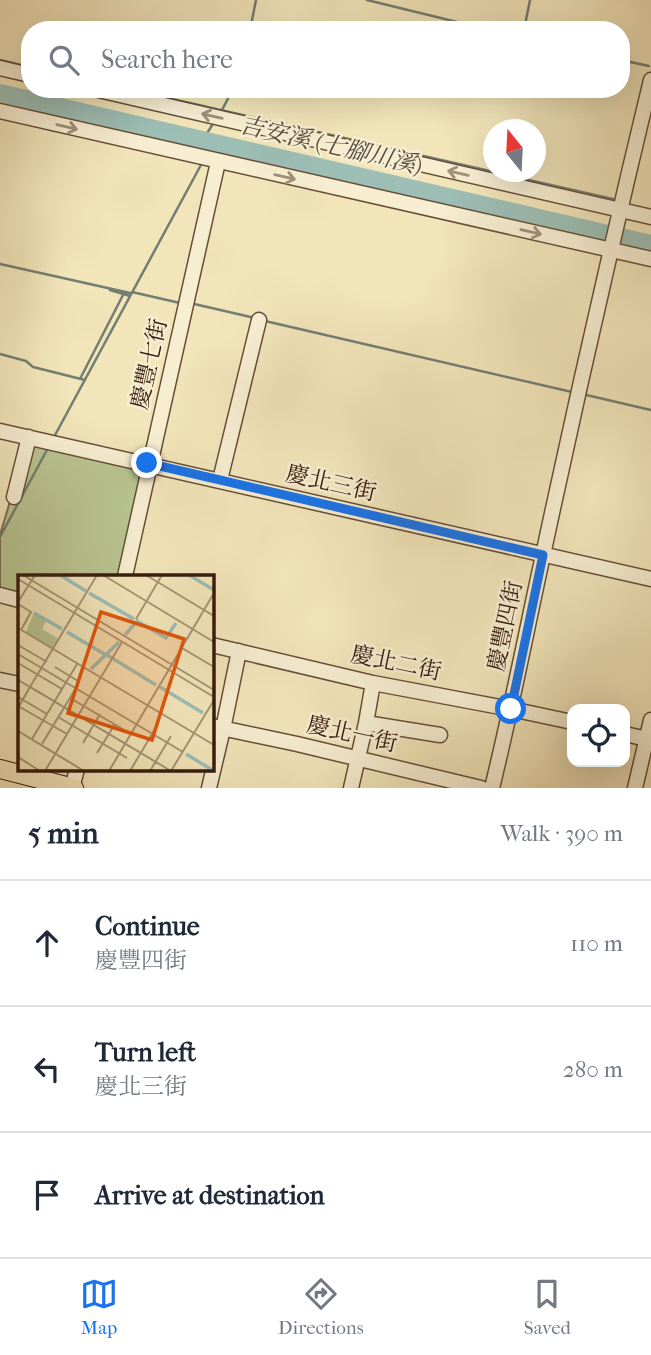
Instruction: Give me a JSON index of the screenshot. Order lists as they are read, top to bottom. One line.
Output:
{"streets":{"street":["慶豐七街","慶北三街","慶豐四街","慶北二街","慶北一街"]},"crossings":[["慶豐七街","慶北三街"],["慶北三街","慶豐四街"],["慶豐四街","慶北二街"]],"water":["吉安溪 (七腳川溪)"],"north":"top","page":{"search":"Search here","heading":["5 min","Walk · 390 m"],"list":[["Continue","慶豐四街","110 m"],["Turn left","慶北三街","280 m"],"Arrive at destination"],"nav":["Map","Directions","Saved"]}}
